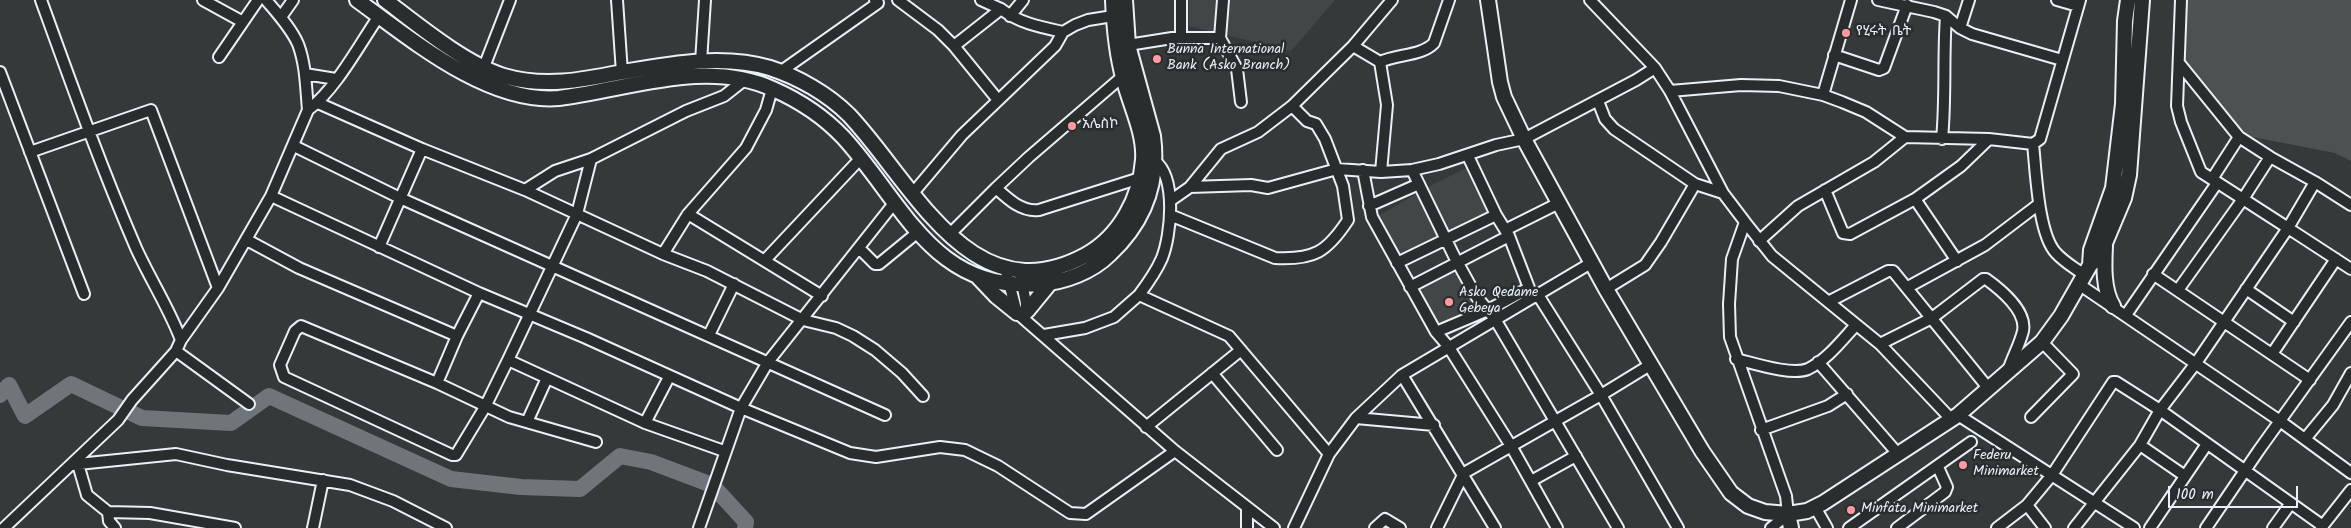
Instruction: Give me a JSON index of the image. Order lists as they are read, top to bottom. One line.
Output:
{"places":["የሂሩት ቤት","Bunna International Bank (Asko Branch)","አሌስኮ","Asko Qedame Gebeya","Federu Minimarket","Minfata Minimarket"],"scale_bar":"100 m"}
